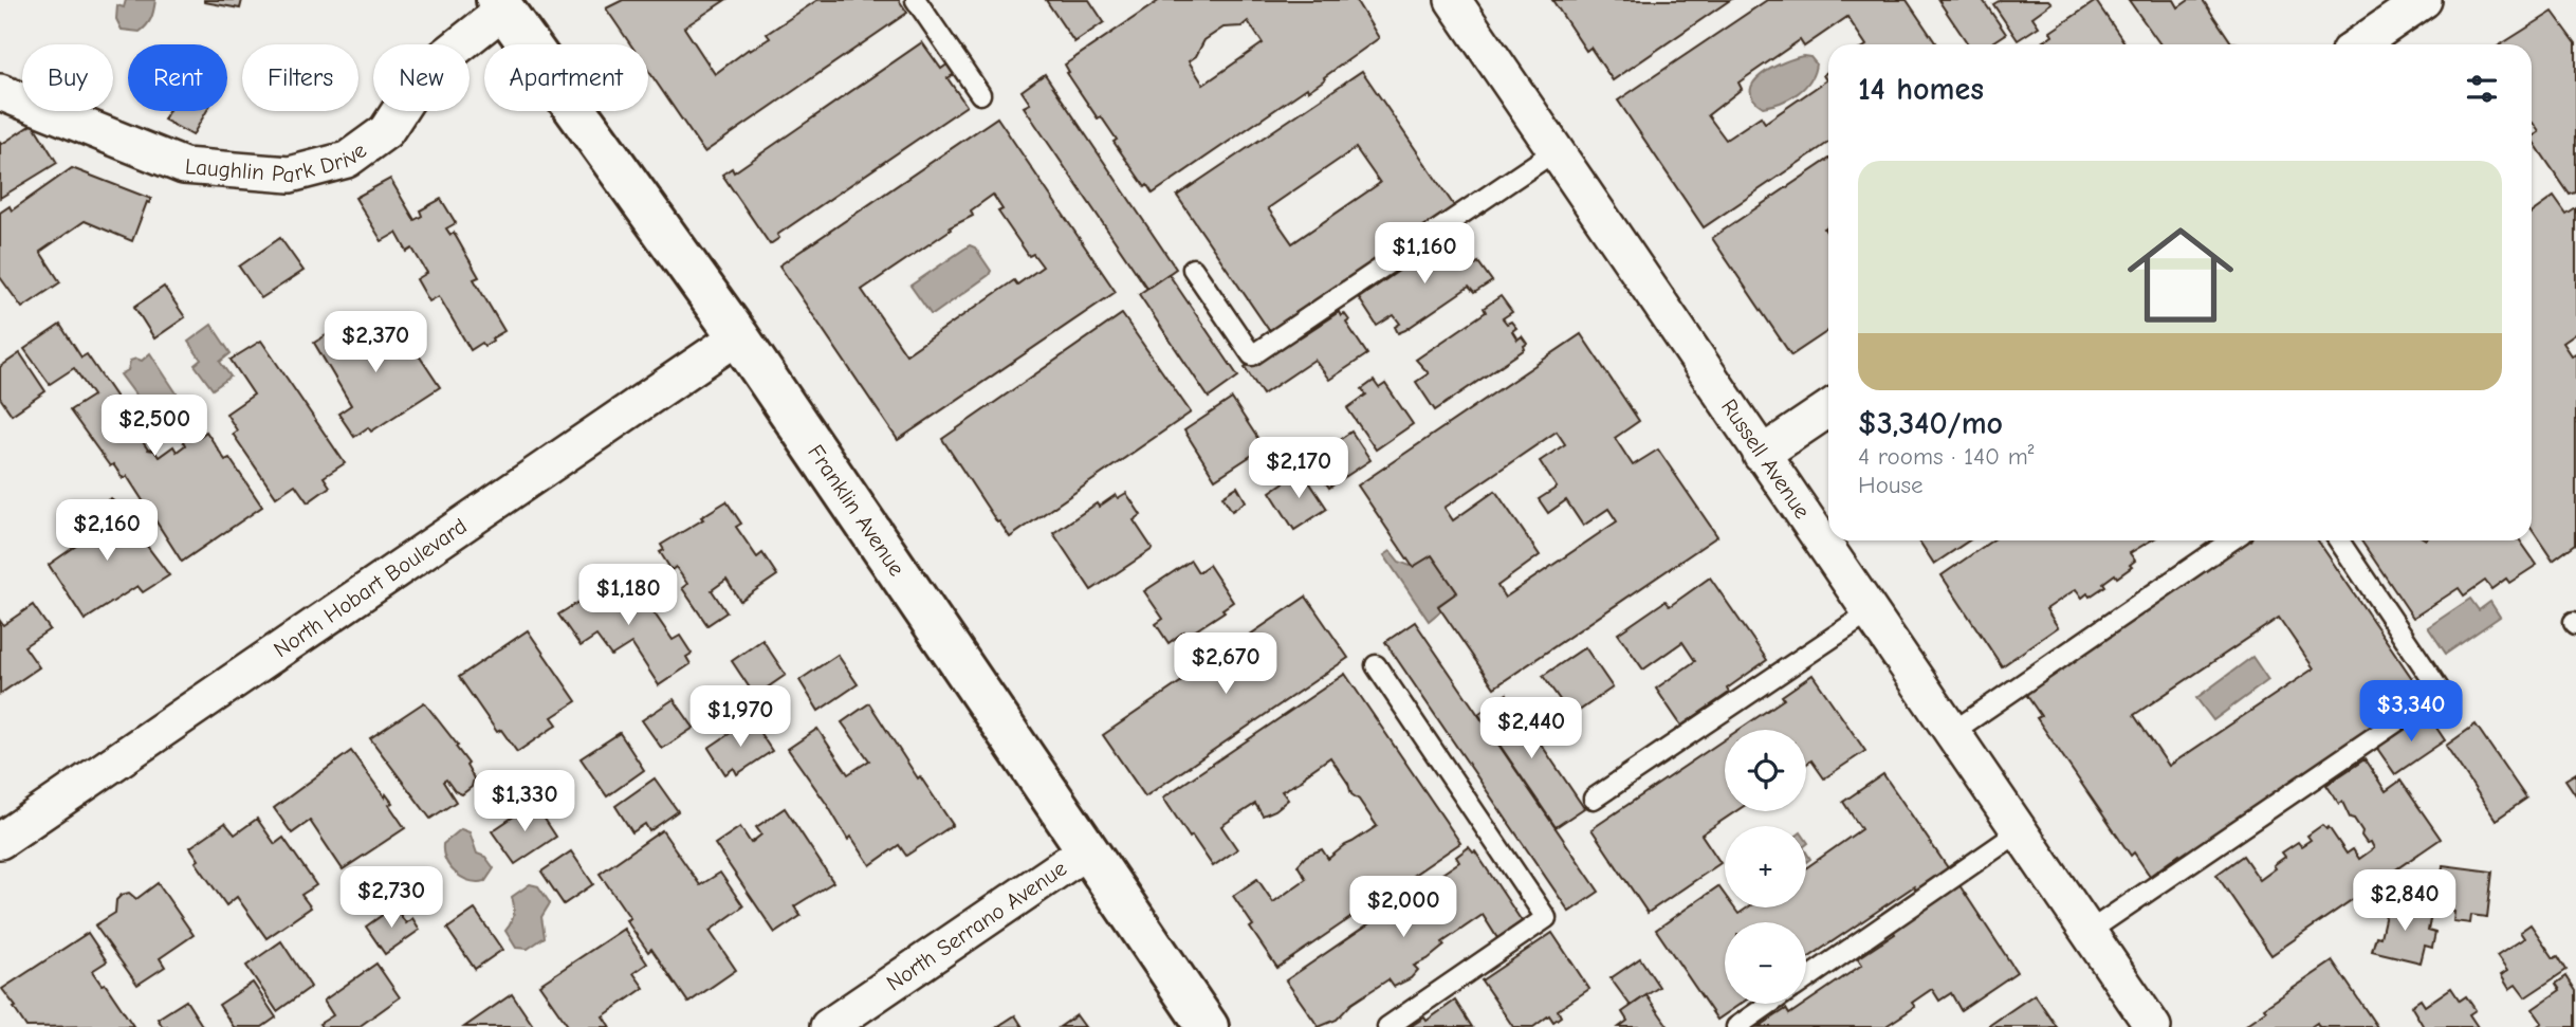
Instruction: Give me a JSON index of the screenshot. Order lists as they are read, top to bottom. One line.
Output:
{"streets":{"street":["Laughlin Park Drive","Russell Avenue","Franklin Avenue","North Hobart Boulevard","North Serrano Avenue"]},"crossings":[["Laughlin Park Drive","Franklin Avenue"],["Franklin Avenue","North Hobart Boulevard"],["Franklin Avenue","North Serrano Avenue"]],"page":{"chip":["Buy","Rent","Filters","New","Apartment"],"heading":"14 homes","list":[{"name":"$3,340/mo","note":"4 rooms · 140 m² · House"}],"price":["$1,160","$2,370","$2,500","$2,170","$2,160","$1,180","$2,670","$3,340","$1,970","$2,440","$1,330","$2,730","$2,840","$2,000"],"map_buttons":["+","−"]}}
